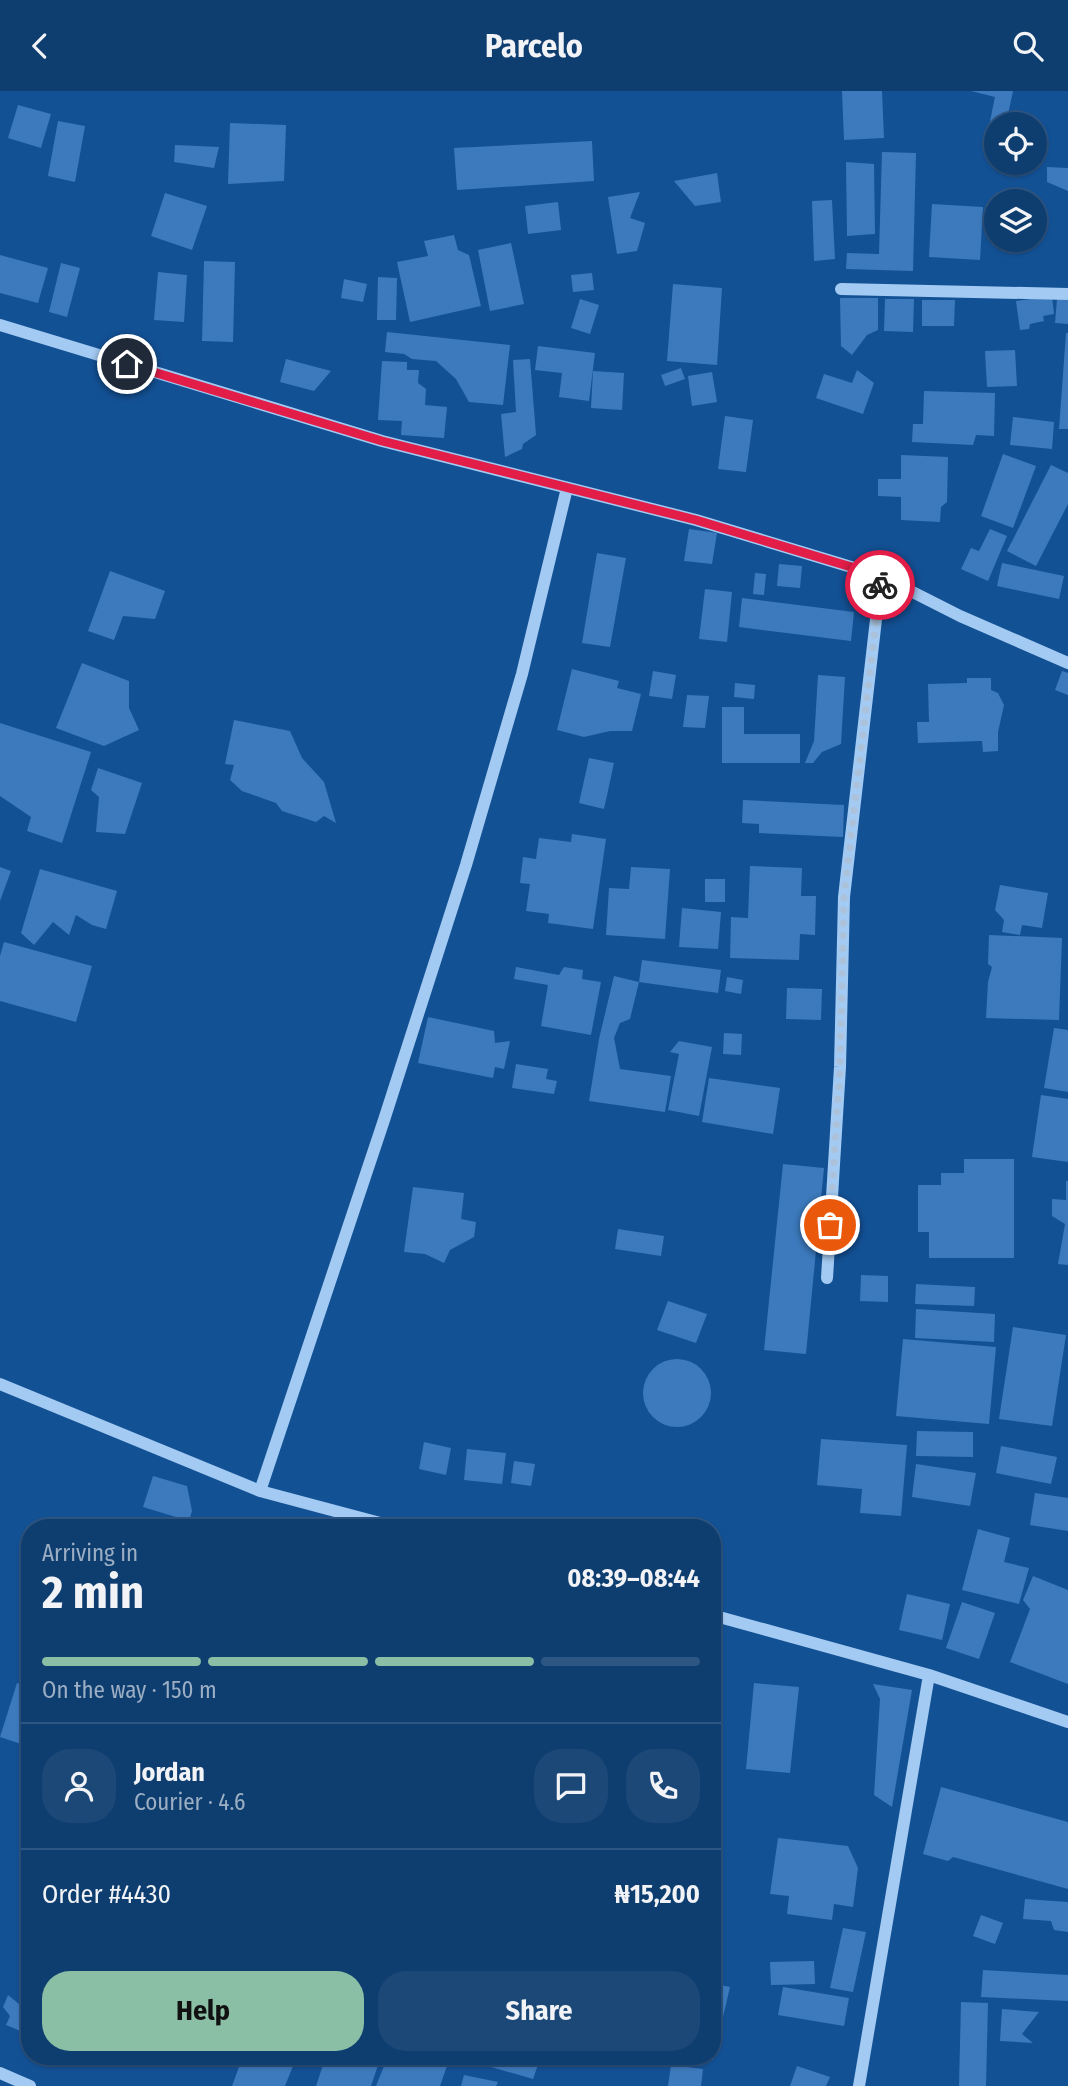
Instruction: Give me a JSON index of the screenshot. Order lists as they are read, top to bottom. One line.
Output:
{"page":{"header":"Parcelo","heading":["2 min","Arriving in","08:39–08:44"],"panel":["Jordan","Courier · 4.6","Order #4430","₦15,200"],"bar":"On the way · 150 m","buttons":["Help","Share"]}}
